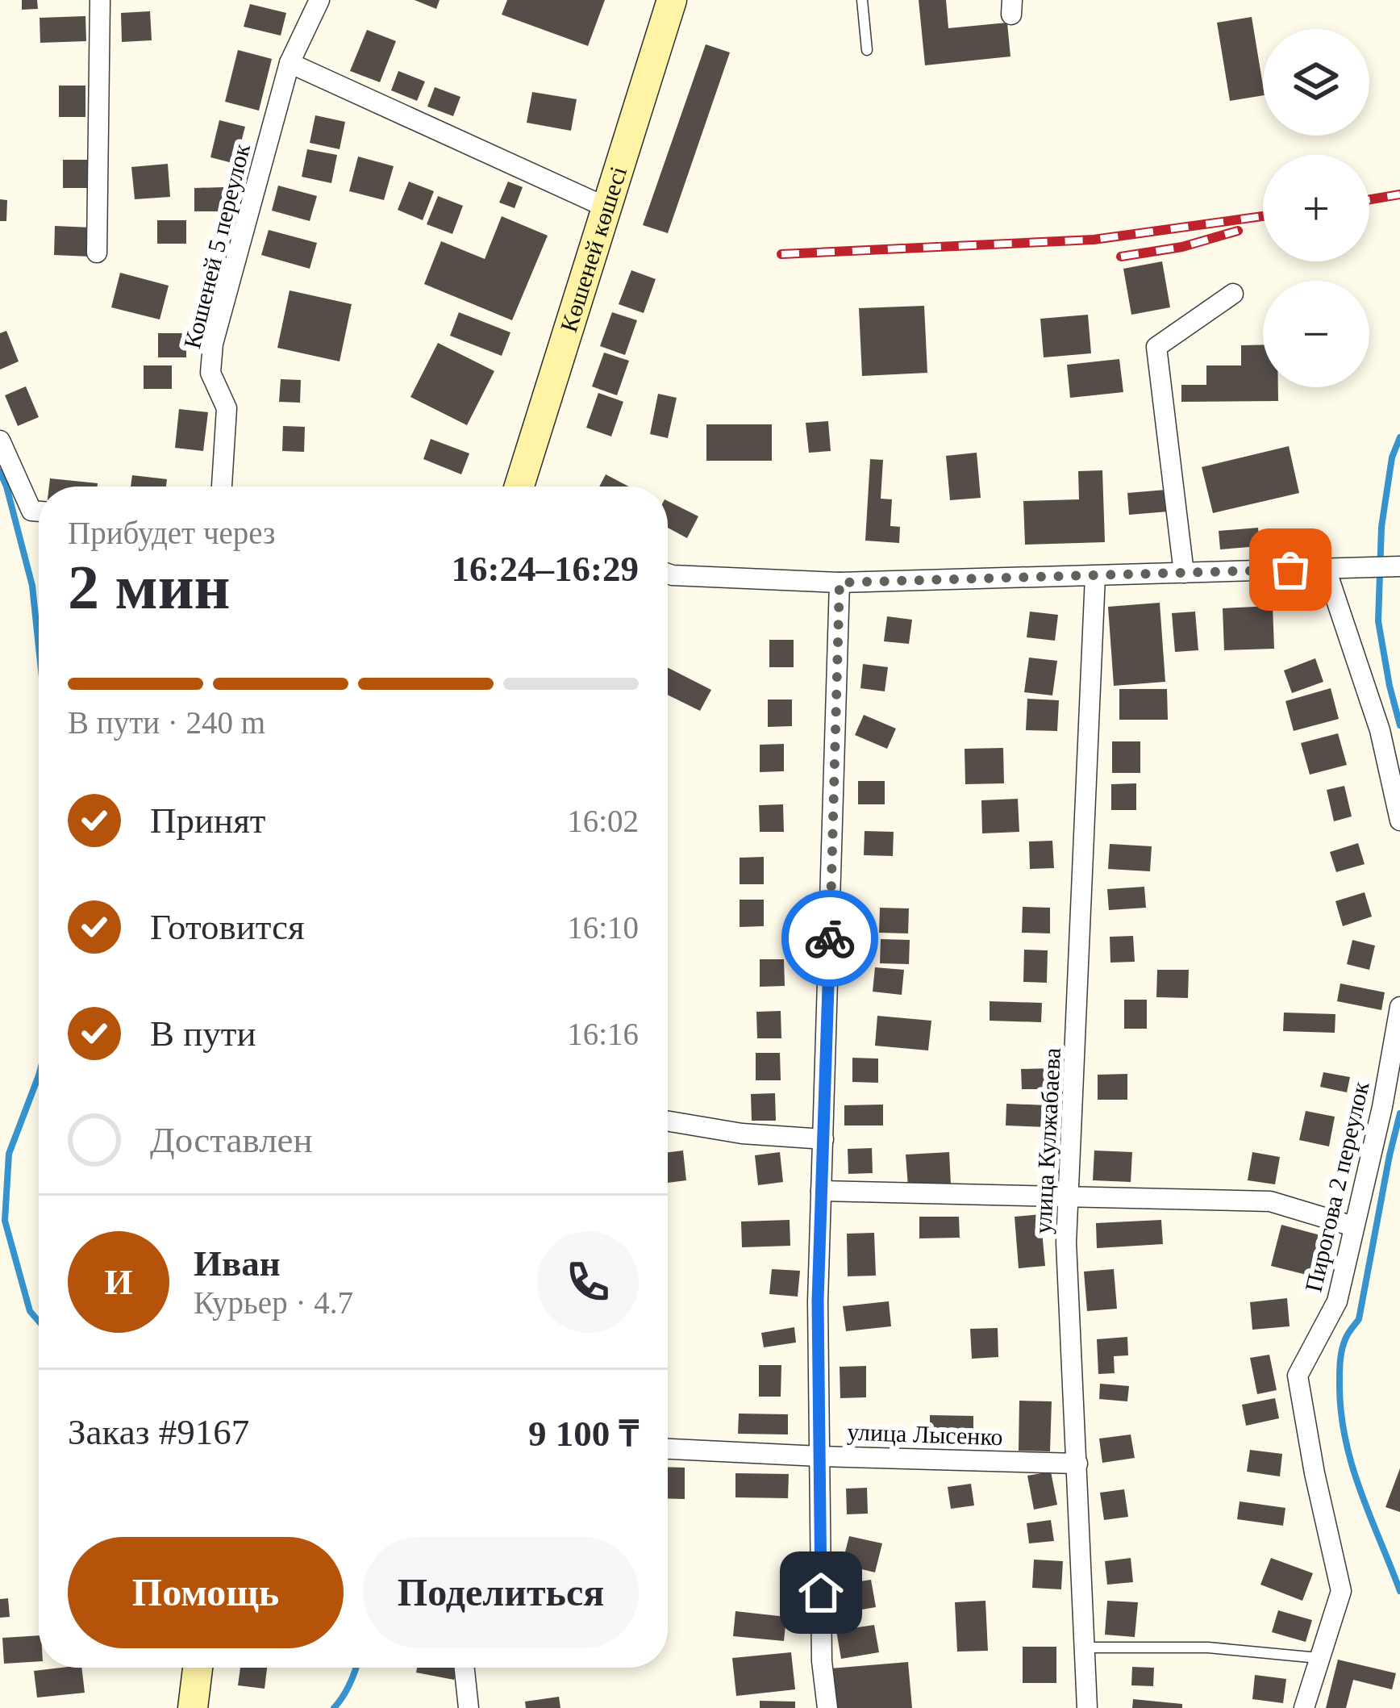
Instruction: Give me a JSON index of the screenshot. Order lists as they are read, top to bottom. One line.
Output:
{"streets":{"main road":["Көшеней көшесі"],"street":["Кошеней 5 переулок","улица Кулжабаева","Пирогова 2 переулок","улица Лысенко"]},"crossings":[["улица Кулжабаева","улица Лысенко"]],"page":{"map_buttons":["+","−"],"heading":["2 мин","Прибудет через","16:24–16:29"],"panel":["Иван","Курьер · 4.7","Заказ #9167","9 100 ₸"],"bar":"В пути · 240 m","list":[["Принят","16:02"],["Готовится","16:10"],["В пути","16:16"],"Доставлен"],"round":"И","buttons":["Помощь","Поделиться"]}}
